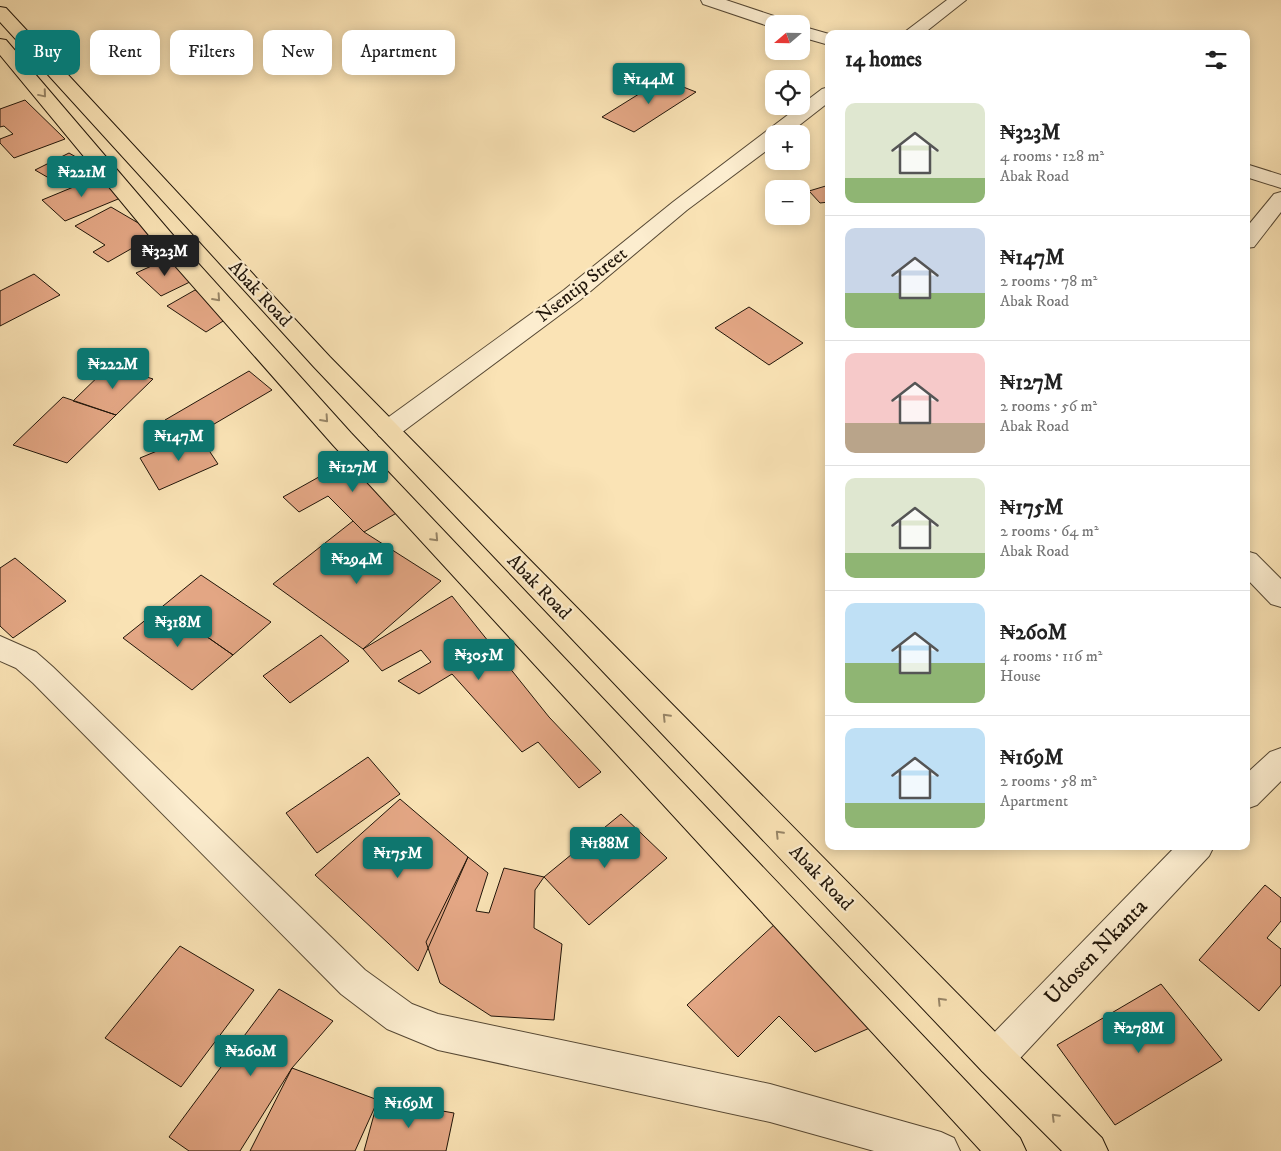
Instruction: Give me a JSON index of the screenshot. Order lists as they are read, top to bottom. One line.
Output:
{"streets":{"highway":["Abak Road"],"street":["Nsentip Street","Udosen Nkanta"]},"crossings":[["Nsentip Street","Abak Road"],["Abak Road","Udosen Nkanta"]],"north":"left","page":{"map_buttons":["+","−"],"chip":["Buy","Rent","Filters","New","Apartment"],"heading":"14 homes","price":["₦144M","₦221M","₦323M","₦222M","₦147M","₦127M","₦294M","₦318M","₦305M","₦188M","₦175M","₦278M","₦260M","₦169M"],"list":[{"name":"₦323M","note":"4 rooms · 128 m² · Abak Road"},{"name":"₦147M","note":"2 rooms · 78 m² · Abak Road"},{"name":"₦127M","note":"2 rooms · 56 m² · Abak Road"},{"name":"₦175M","note":"2 rooms · 64 m² · Abak Road"},{"name":"₦260M","note":"4 rooms · 116 m² · House"},{"name":"₦169M","note":"2 rooms · 58 m² · Apartment"}]}}
